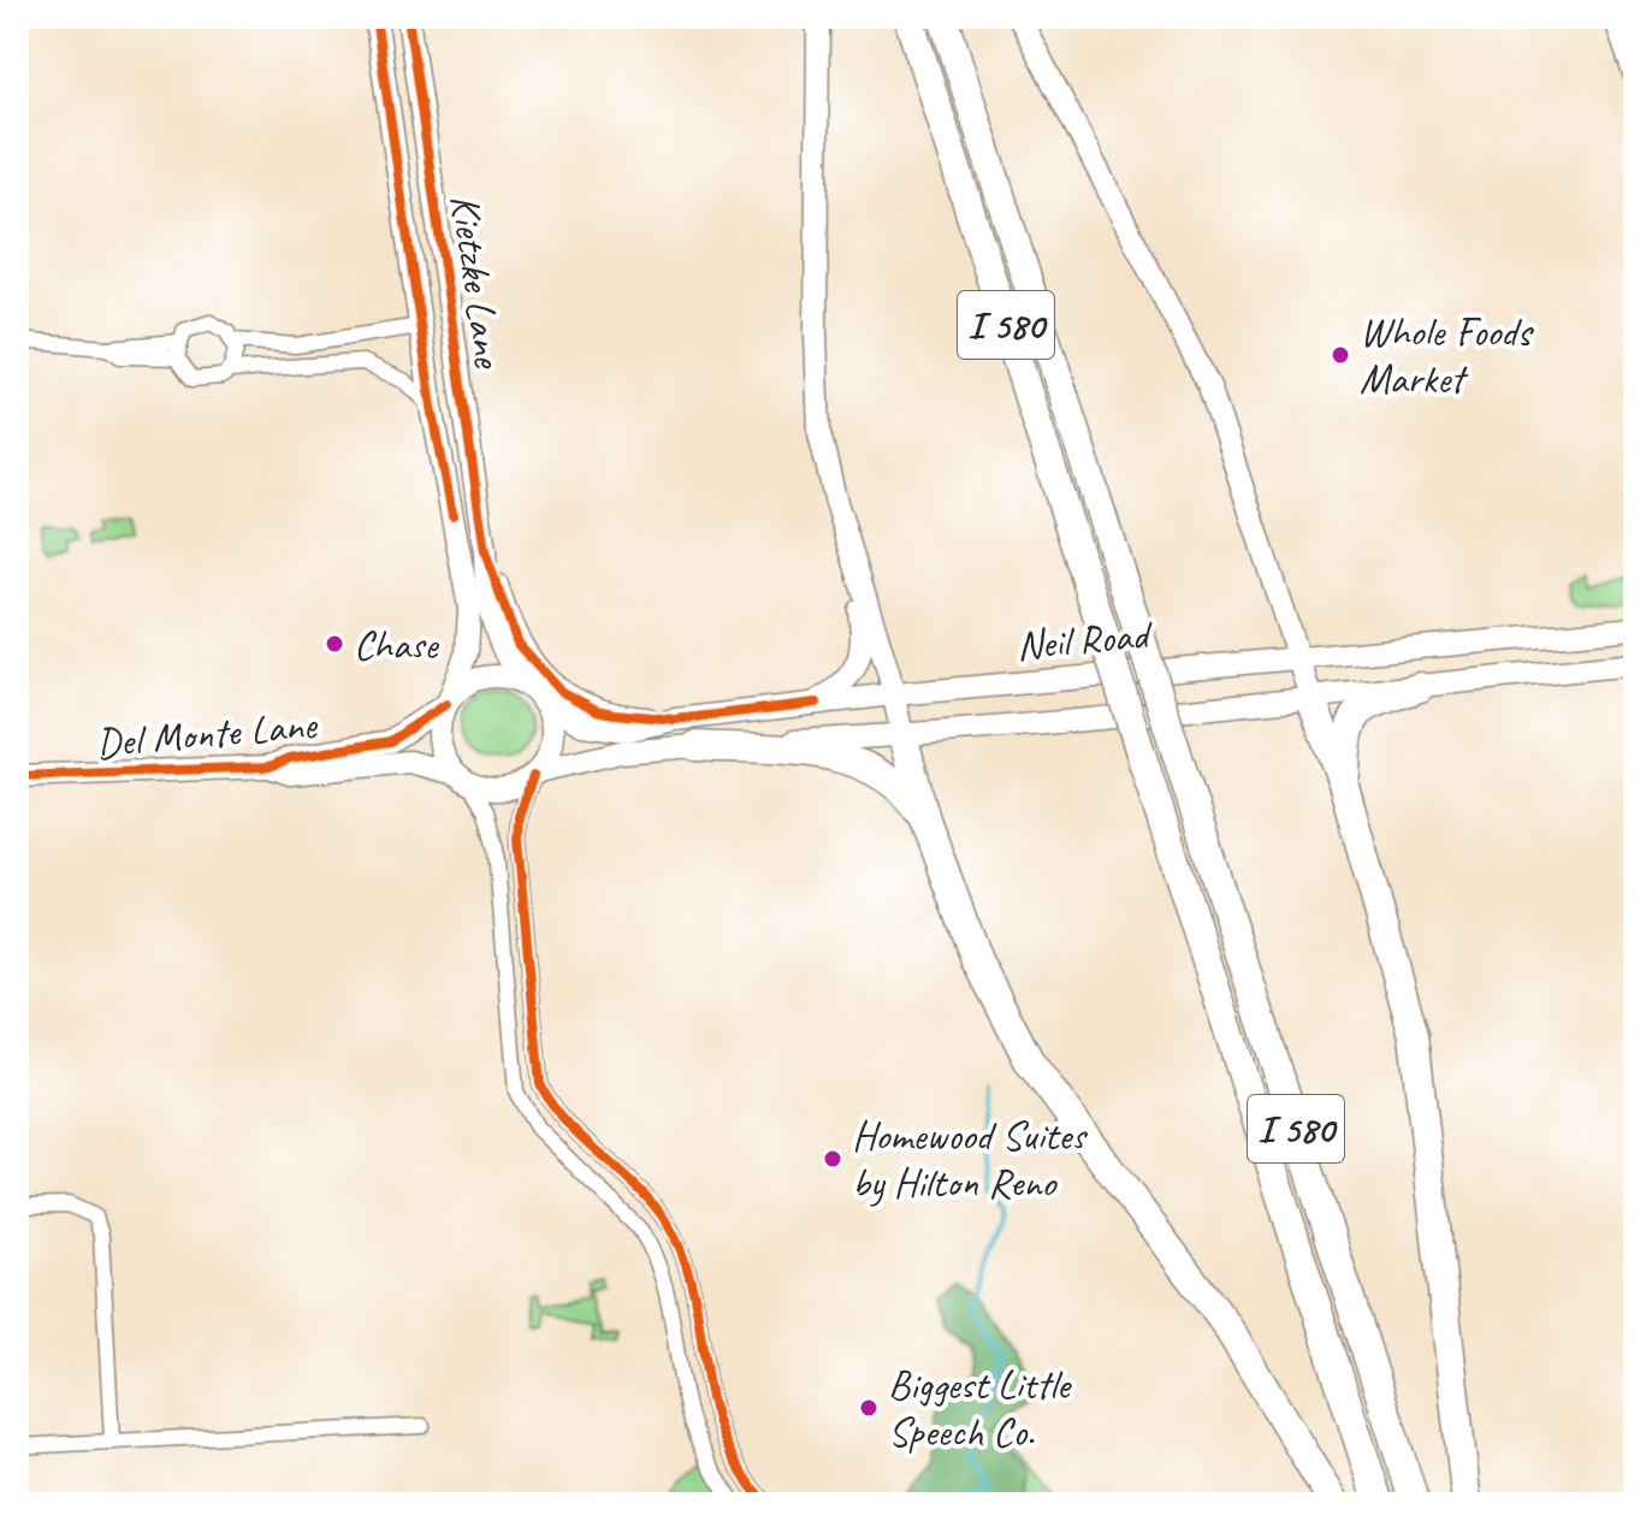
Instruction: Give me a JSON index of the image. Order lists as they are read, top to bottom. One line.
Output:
{"streets":{"highway":["I 580"],"main road":["Kietzke Lane","Neil Road","Del Monte Lane"]},"crossings":[["Kietzke Lane","Neil Road"],["Kietzke Lane","Del Monte Lane"],["Neil Road","Del Monte Lane"]],"places":["Whole Foods Market","Chase","Homewood Suites by Hilton Reno","Biggest Little Speech Co."]}
